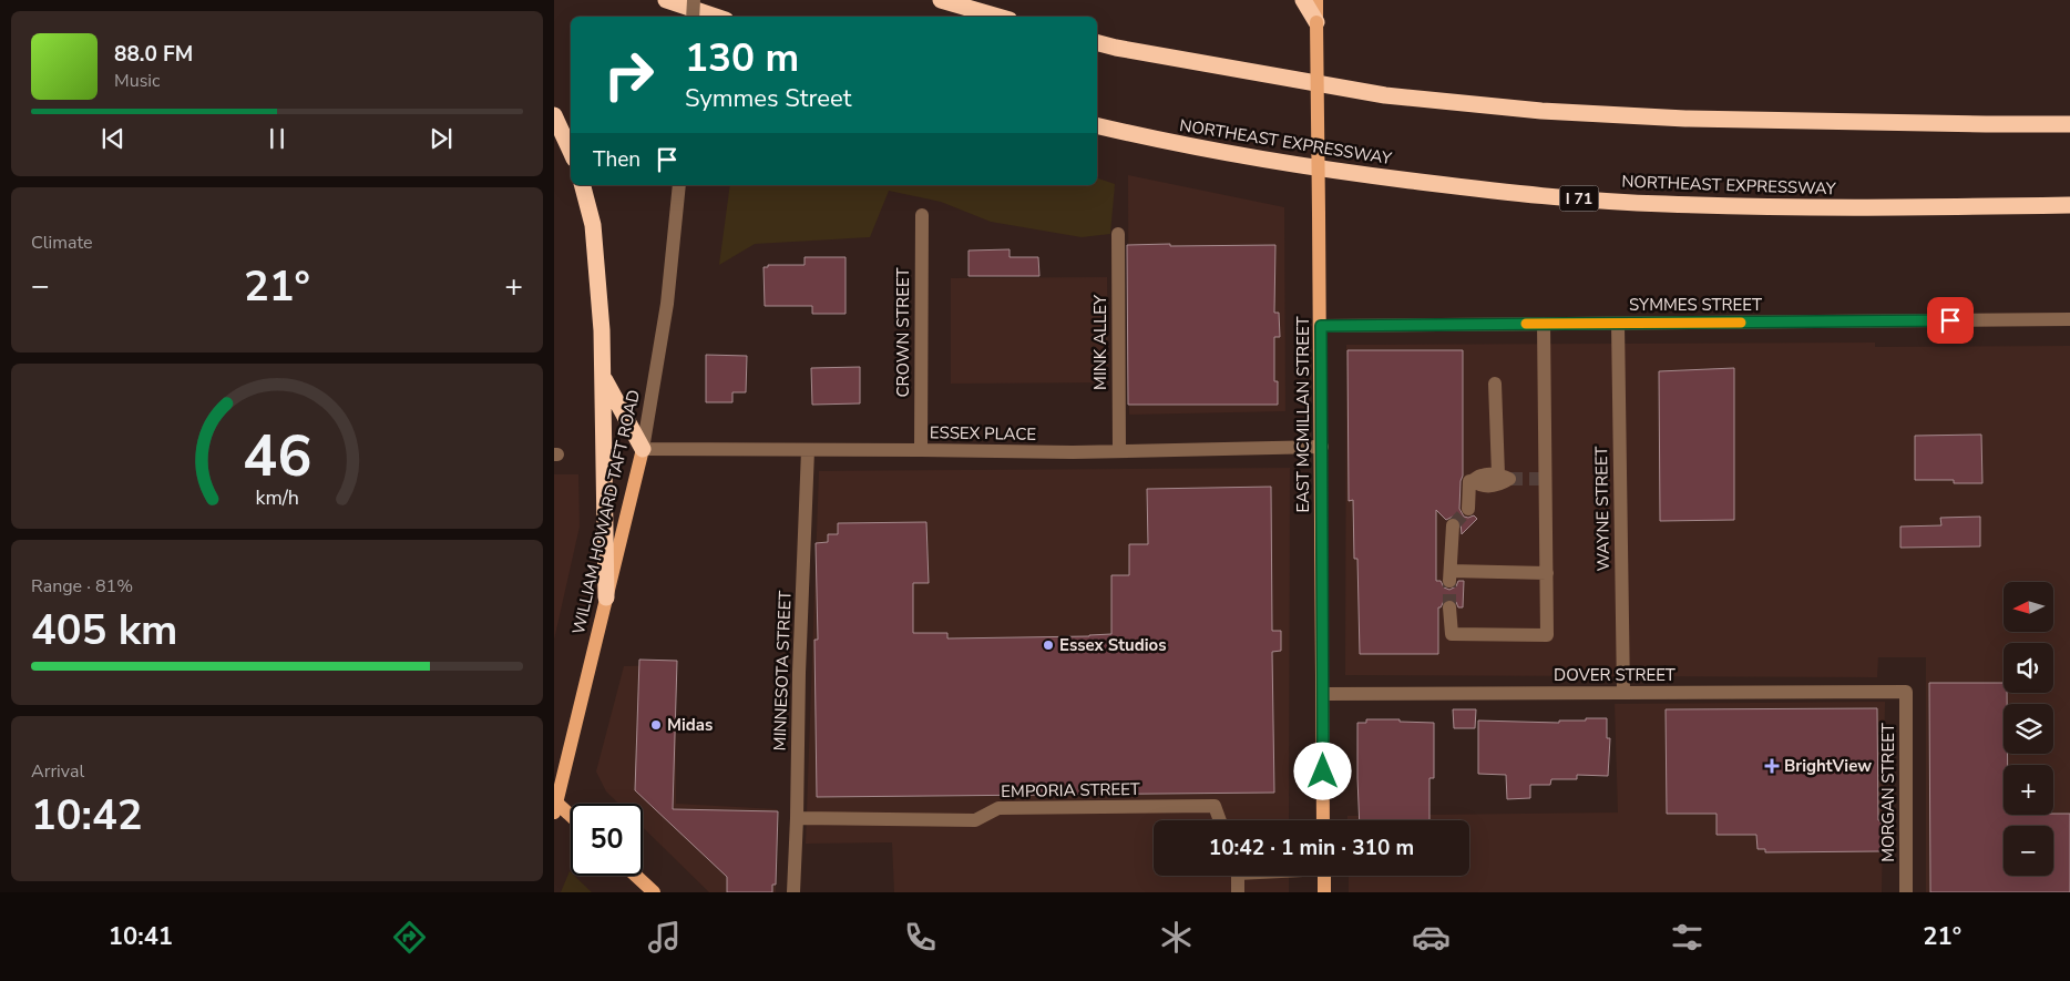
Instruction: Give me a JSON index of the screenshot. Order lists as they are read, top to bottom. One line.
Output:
{"streets":{"highway":["NORTHEAST EXPRESSWAY","I 71"],"main road":["EAST MCMILLAN STREET","WILLIAM HOWARD TAFT ROAD"],"street":["SYMMES STREET","CROWN STREET","MINK ALLEY","ESSEX PLACE","WAYNE STREET","MINNESOTA STREET","DOVER STREET","EMPORIA STREET","MORGAN STREET"]},"crossings":[["SYMMES STREET","EAST MCMILLAN STREET"],["SYMMES STREET","WAYNE STREET"],["CROWN STREET","ESSEX PLACE"],["MINK ALLEY","ESSEX PLACE"],["EAST MCMILLAN STREET","ESSEX PLACE"],["EAST MCMILLAN STREET","DOVER STREET"],["ESSEX PLACE","WILLIAM HOWARD TAFT ROAD"],["ESSEX PLACE","MINNESOTA STREET"],["WAYNE STREET","DOVER STREET"],["MINNESOTA STREET","EMPORIA STREET"],["DOVER STREET","MORGAN STREET"]],"places":{"other":["Essex Studios","Midas"],"health":["BrightView"]},"north":"left","page":{"turn":["130 m","Symmes Street"],"song":["88.0 FM","Music"],"then":"Then","tile":["Climate",["Range · 81%","405 km"],["Arrival","10:42"]],"heat":["−","21°","+"],"map_buttons":["+","−"],"limit":"50","trip":"10:42 · 1 min · 310 m","tabs":["10:41","21°"],"gauge":["46","km/h"]}}
